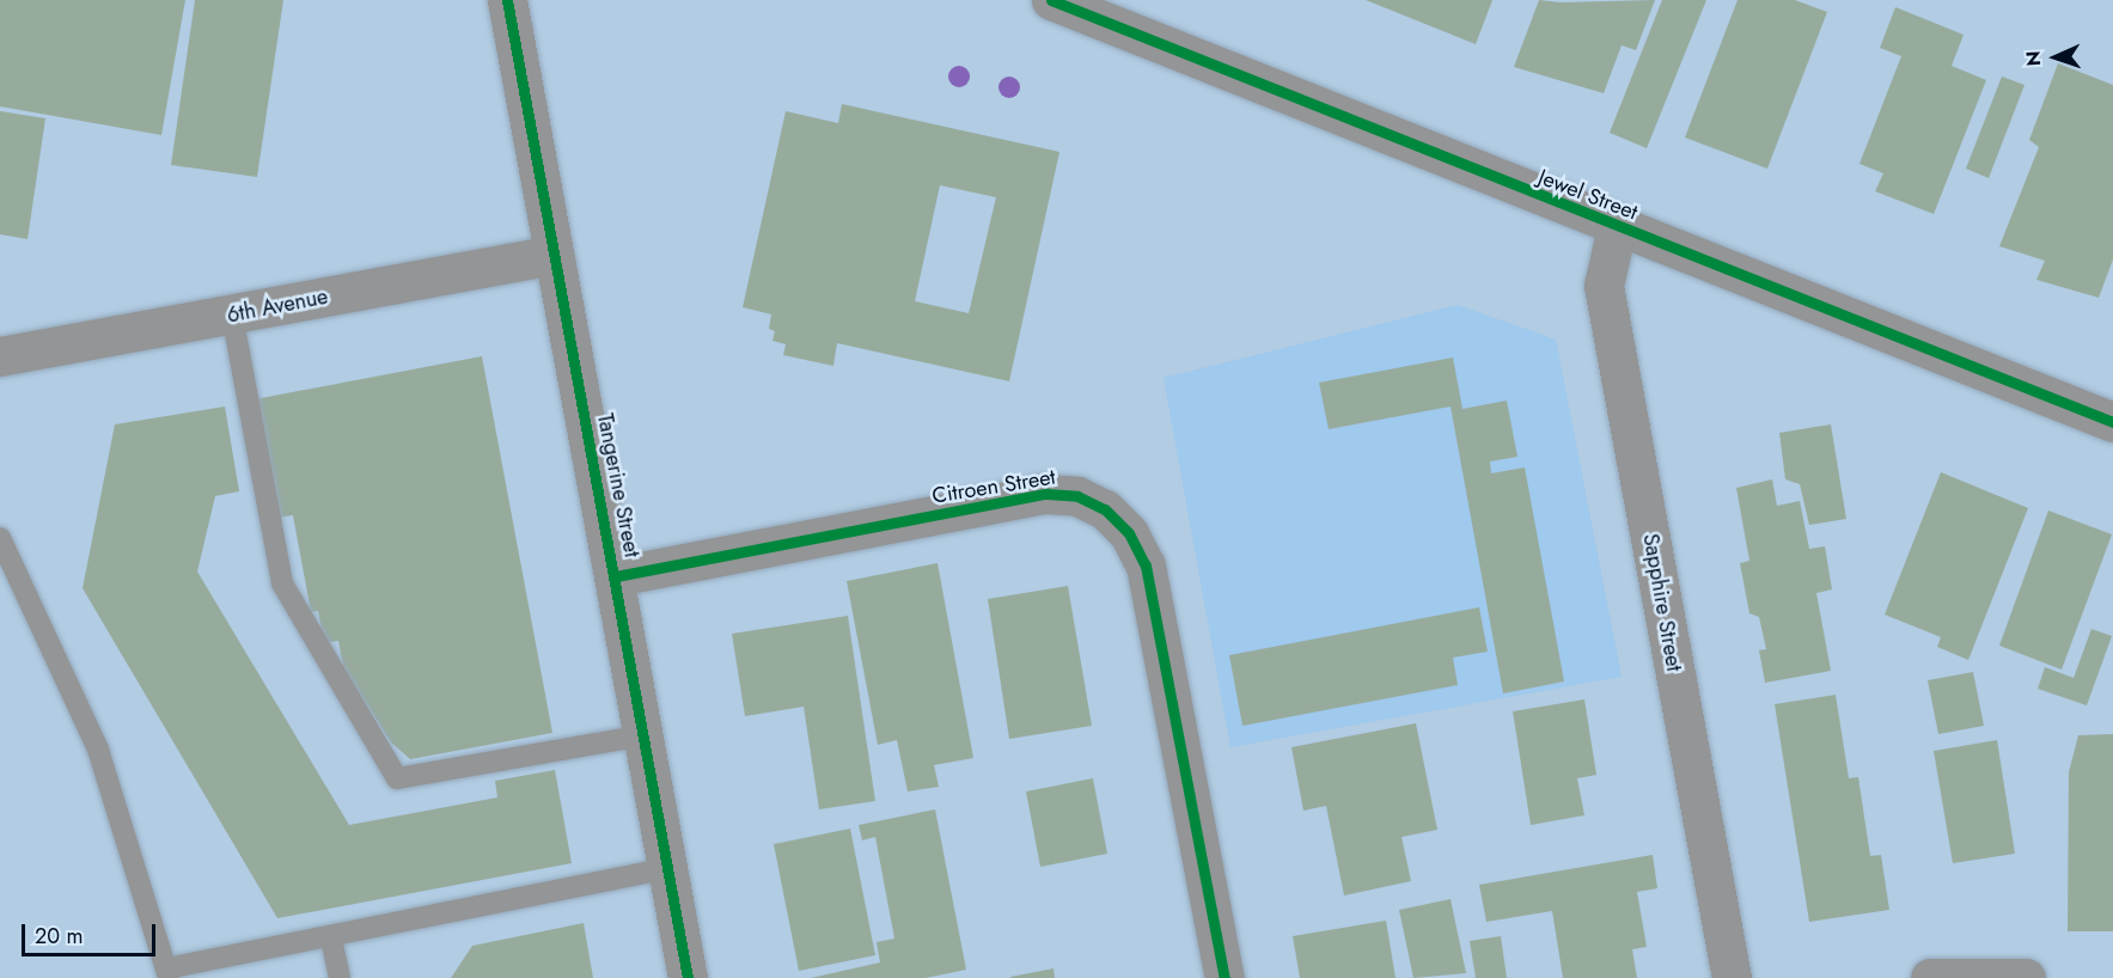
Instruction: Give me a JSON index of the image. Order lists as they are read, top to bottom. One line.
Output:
{"streets":{"street":["Jewel Street","6th Avenue","Tangerine Street","Citroen Street","Sapphire Street"]},"crossings":[["Jewel Street","Sapphire Street"],["6th Avenue","Tangerine Street"],["Tangerine Street","Citroen Street"]],"scale_bar":"20 m","north":"left"}
